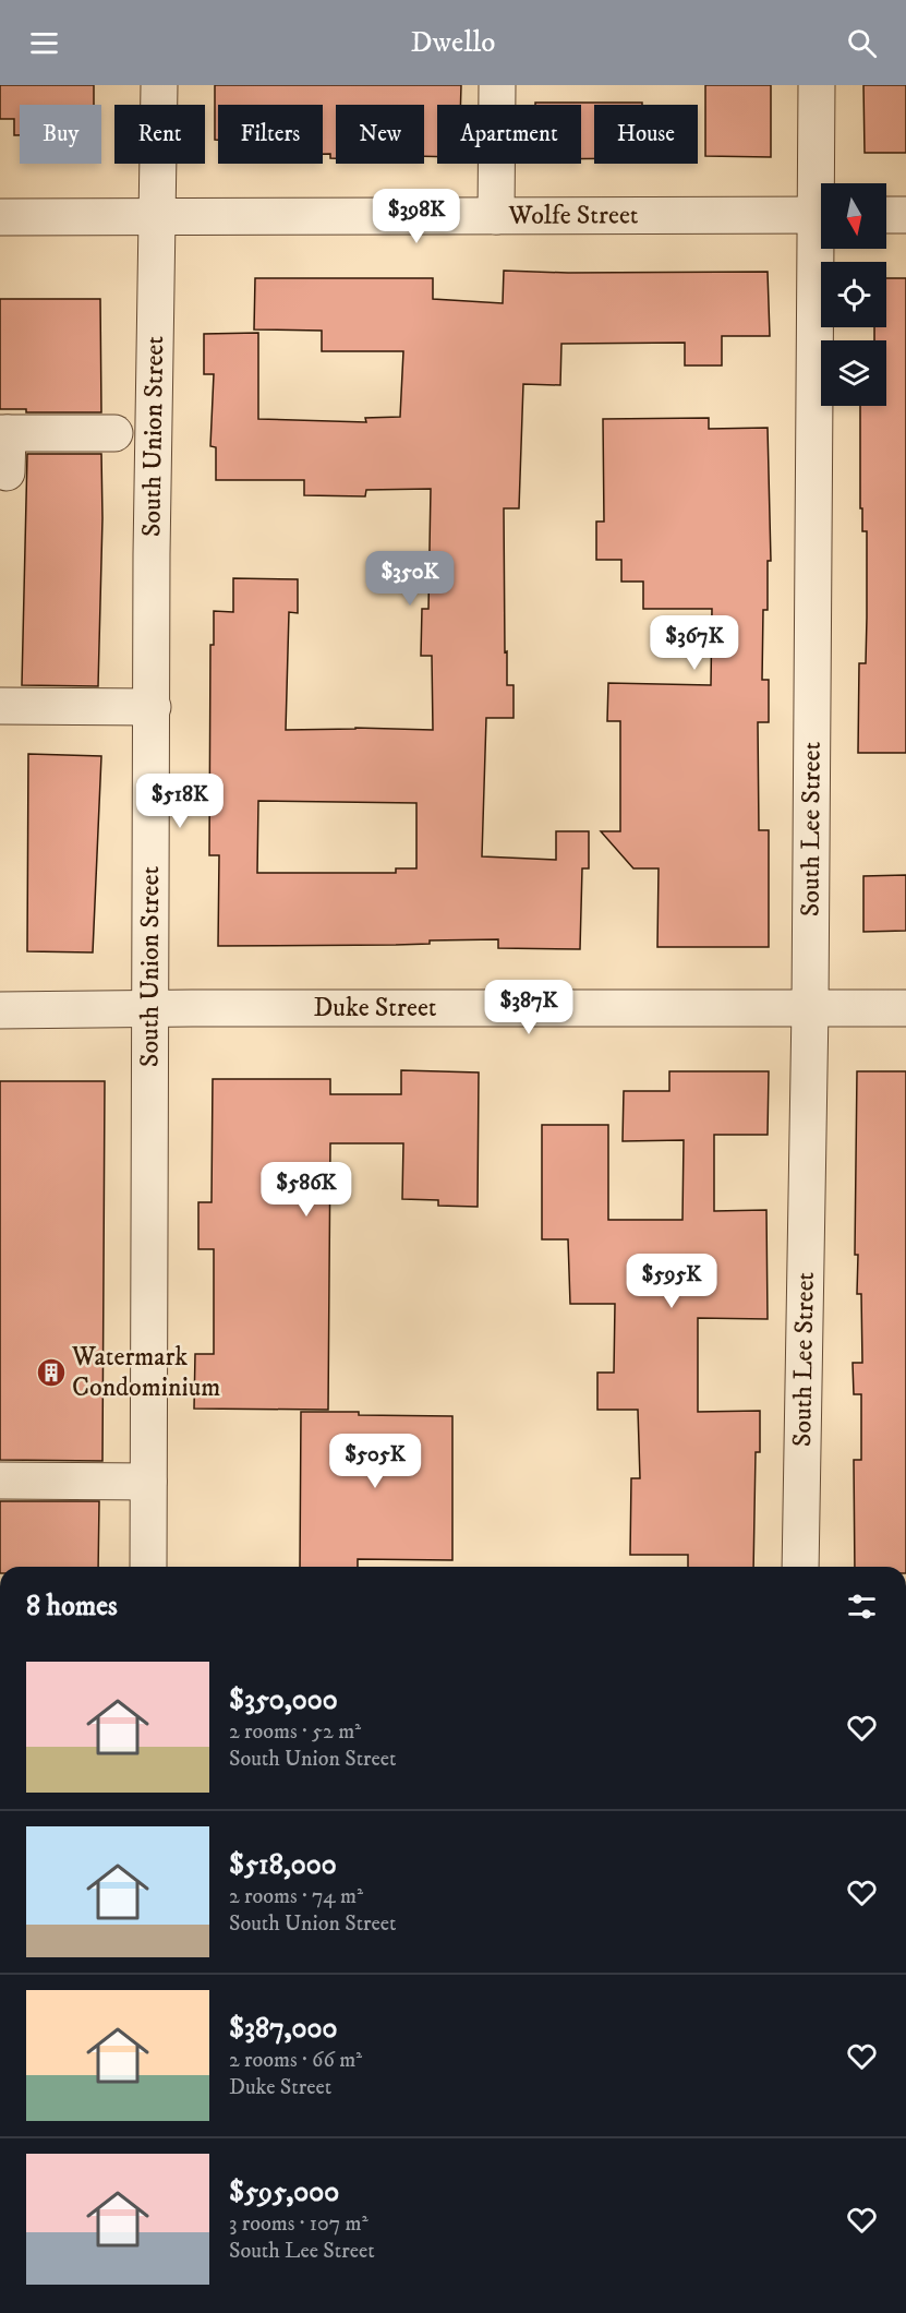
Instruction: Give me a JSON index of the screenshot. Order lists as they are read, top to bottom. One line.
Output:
{"streets":{"street":["Wolfe Street","South Union Street","South Lee Street","Duke Street"]},"crossings":[["Wolfe Street","South Union Street"],["South Union Street","Duke Street"],["South Lee Street","Duke Street"]],"places":{"building":["Watermark Condominium"]},"north":"bottom","page":{"header":"Dwello","chip":["Buy","Rent","Filters","New","Apartment","House"],"price":["$398K","$350K","$367K","$518K","$387K","$586K","$595K","$505K"],"heading":"8 homes","list":[{"name":"$350,000","note":"2 rooms · 52 m² · South Union Street"},{"name":"$518,000","note":"2 rooms · 74 m² · South Union Street"},{"name":"$387,000","note":"2 rooms · 66 m² · Duke Street"},{"name":"$595,000","note":"3 rooms · 107 m² · South Lee Street"}]}}
